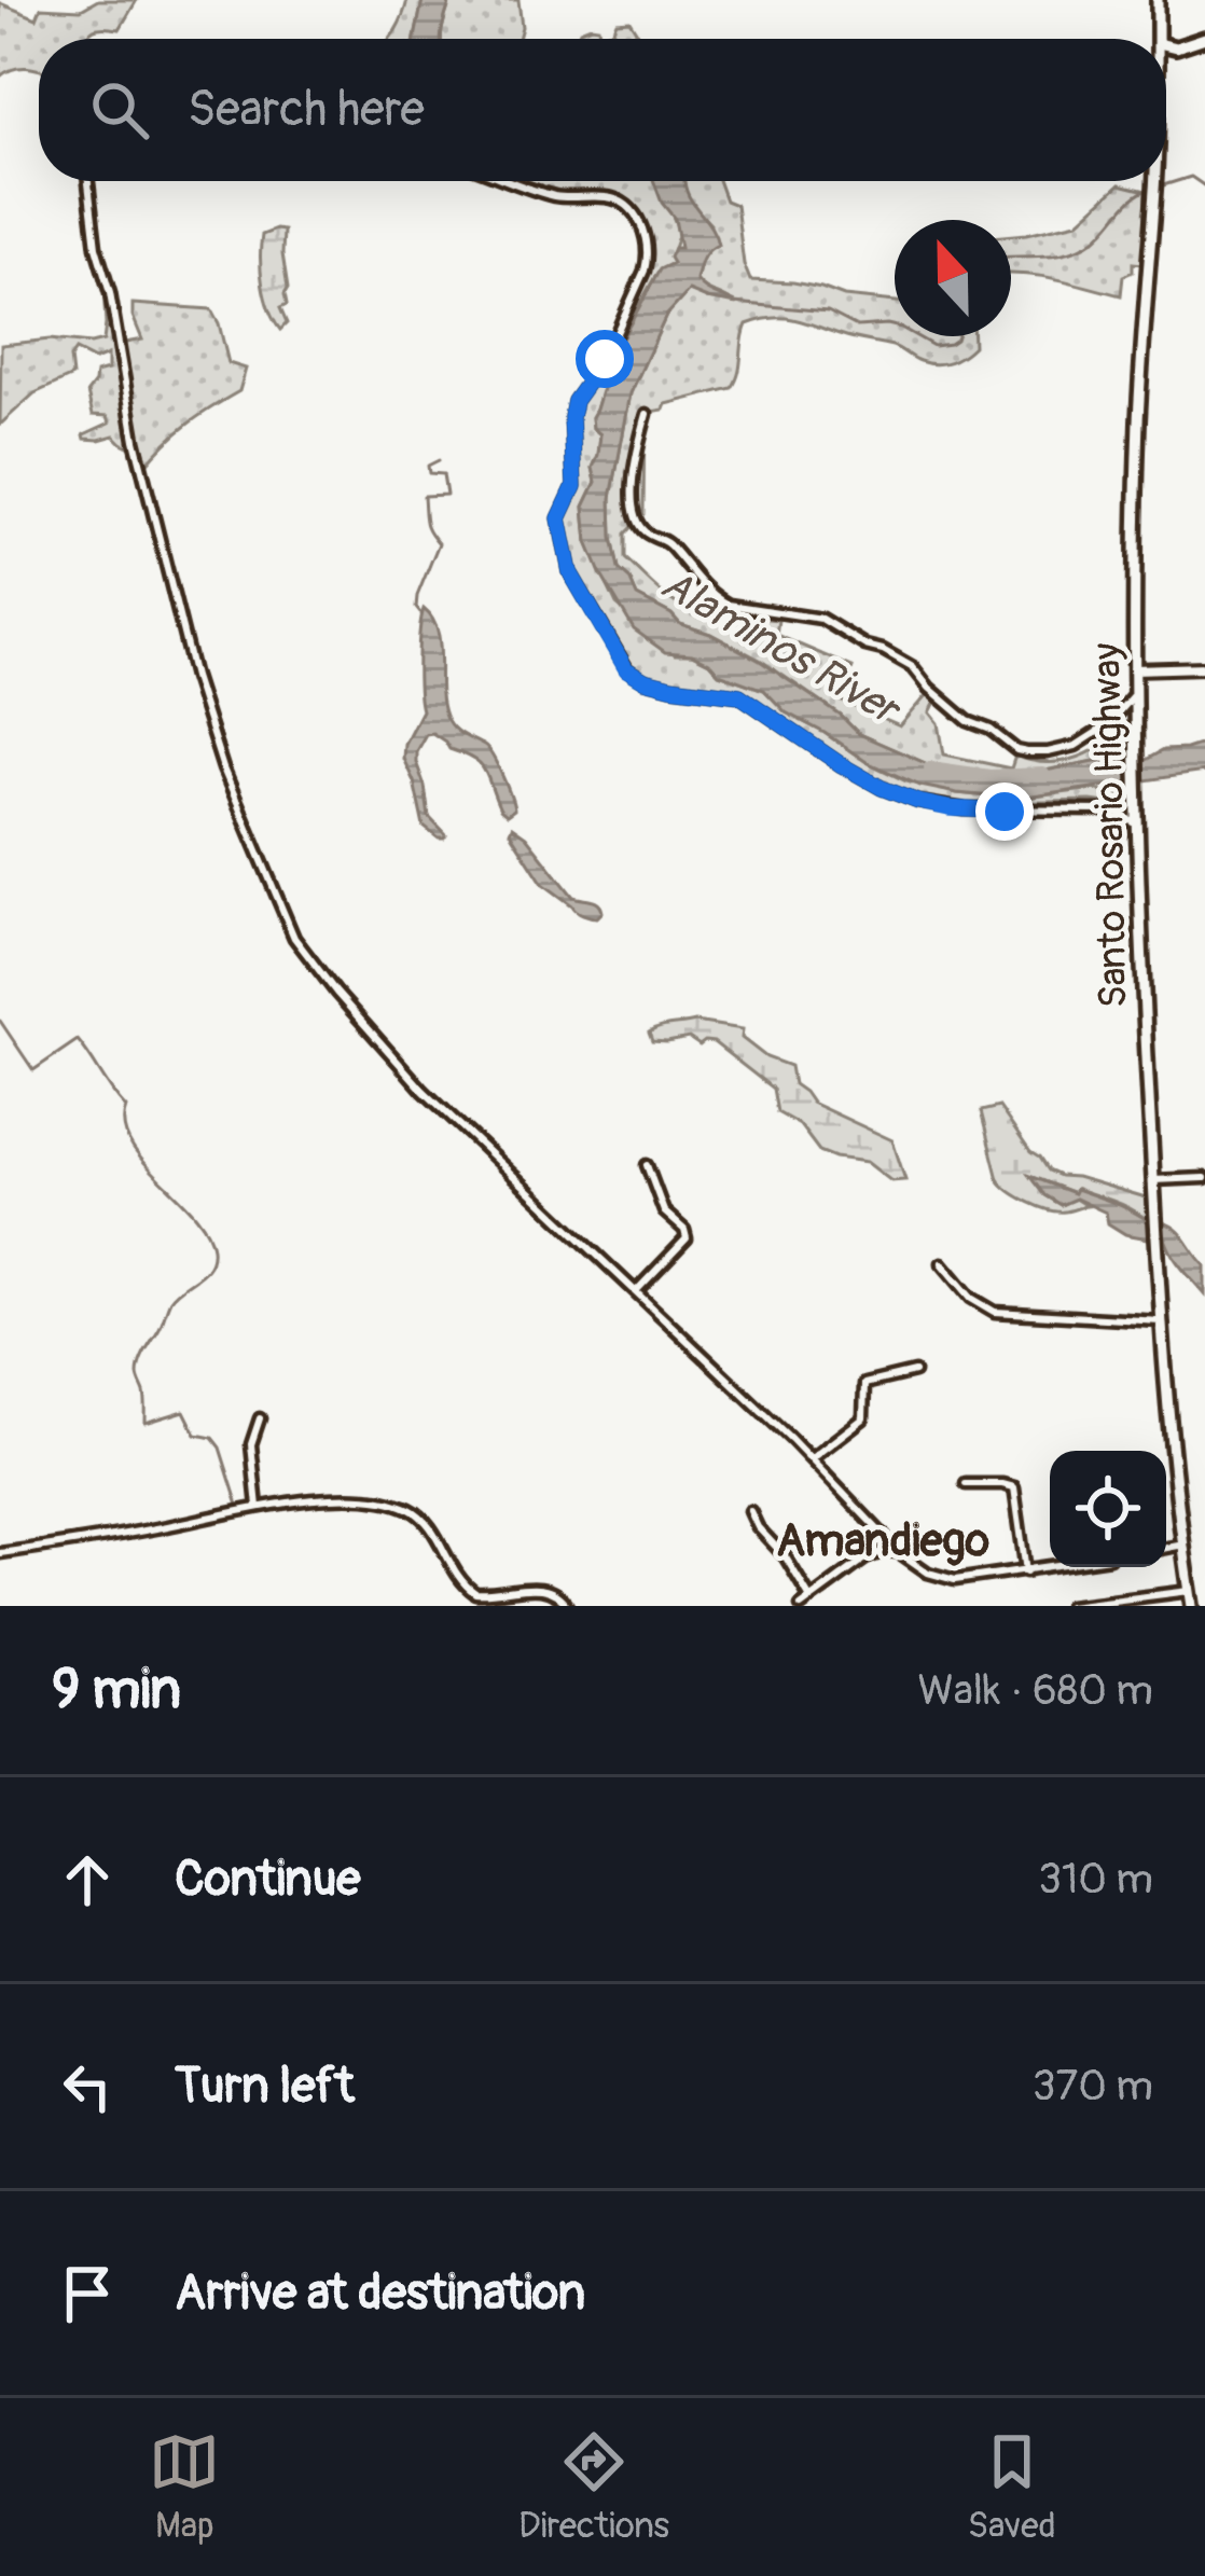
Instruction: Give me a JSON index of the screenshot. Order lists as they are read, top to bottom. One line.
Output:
{"streets":{"main road":["Santo Rosario Highway"]},"districts":["Amandiego"],"water":["Alaminos River"],"north":"top","page":{"search":"Search here","heading":["9 min","Walk · 680 m"],"list":[["Continue","310 m"],["Turn left","370 m"],"Arrive at destination"],"nav":["Map","Directions","Saved"]}}
